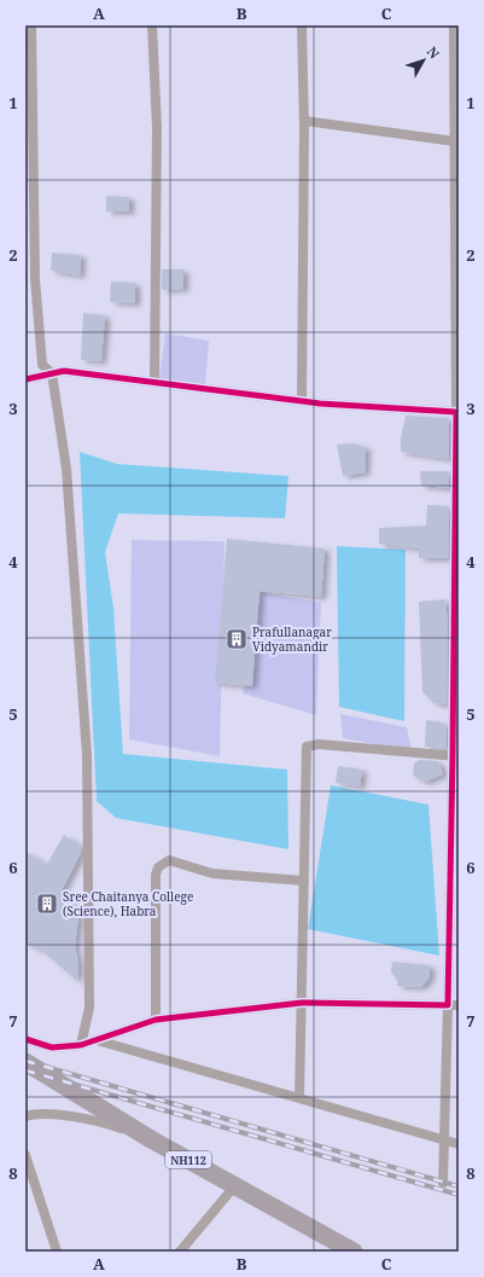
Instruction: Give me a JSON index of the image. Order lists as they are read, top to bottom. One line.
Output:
{"streets":{"highway":["NH112"]},"places":{"building":["Prafullanagar Vidyamandir","Sree Chaitanya College (Science), Habra"]},"north":"top right","grid":{"columns":["A","B","C"],"rows":["1","2","3","4","5","6","7","8"]}}
